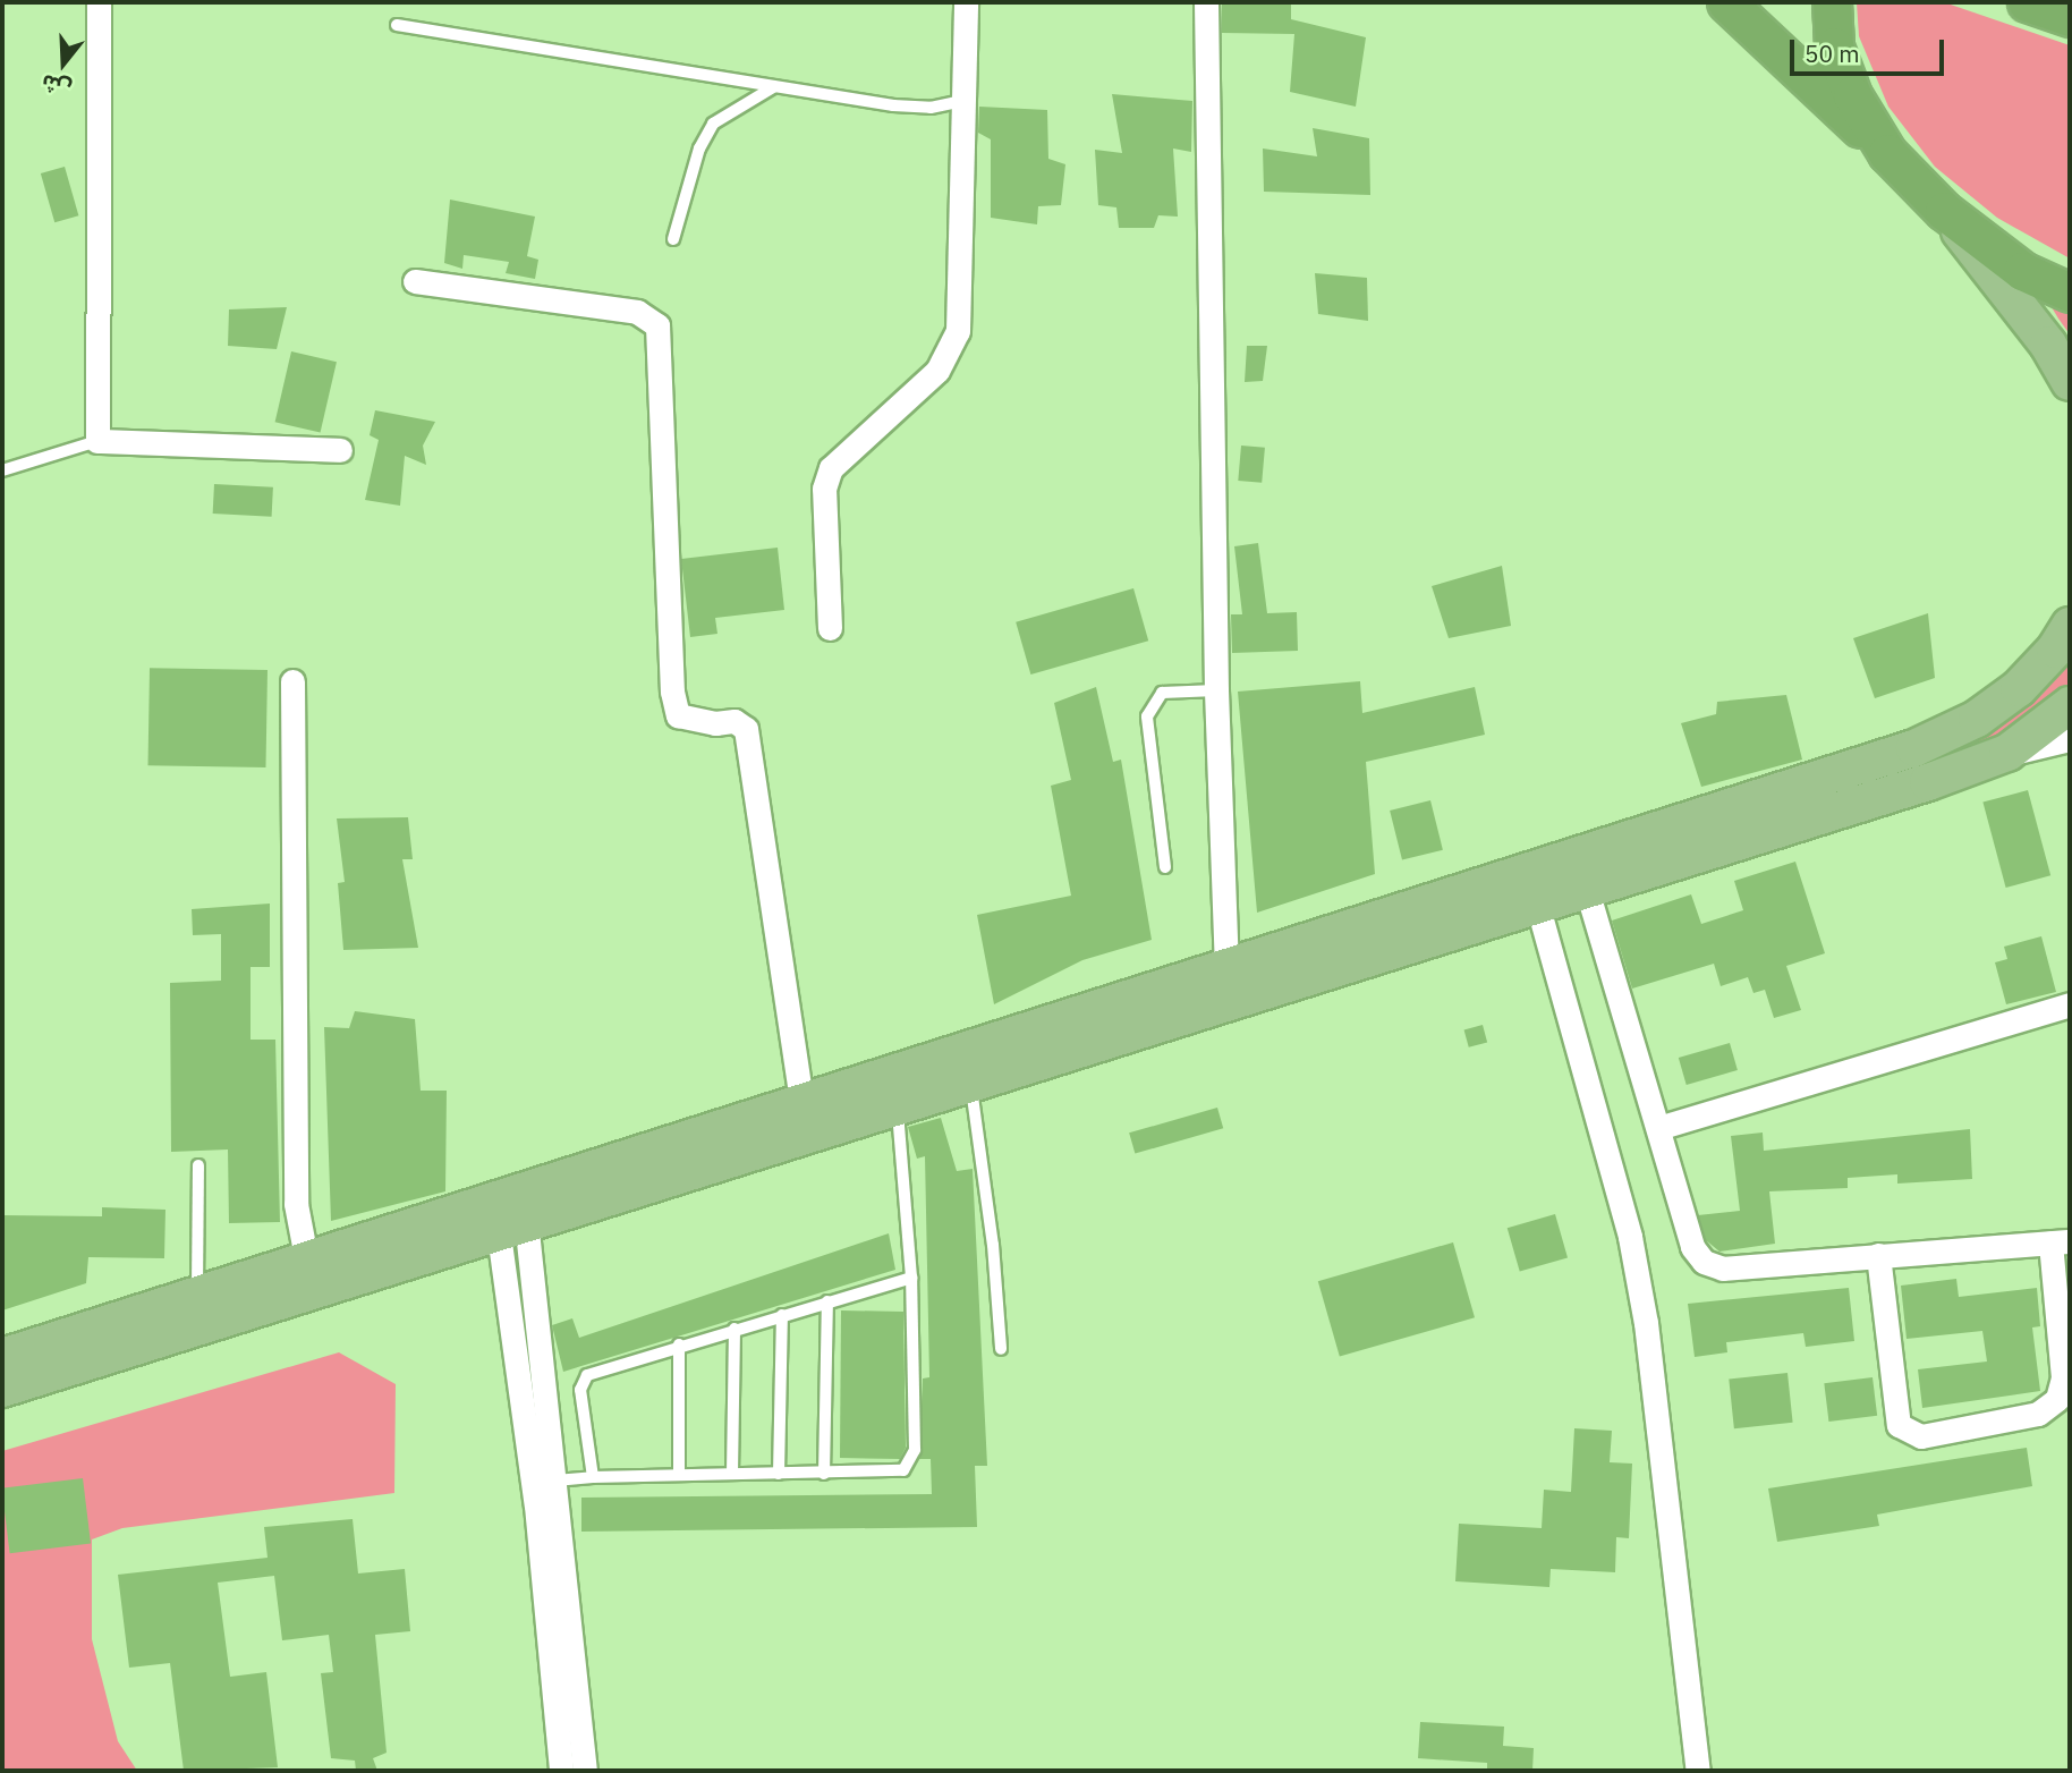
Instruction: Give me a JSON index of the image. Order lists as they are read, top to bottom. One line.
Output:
{"scale_bar":"50 m","north":"bottom"}
